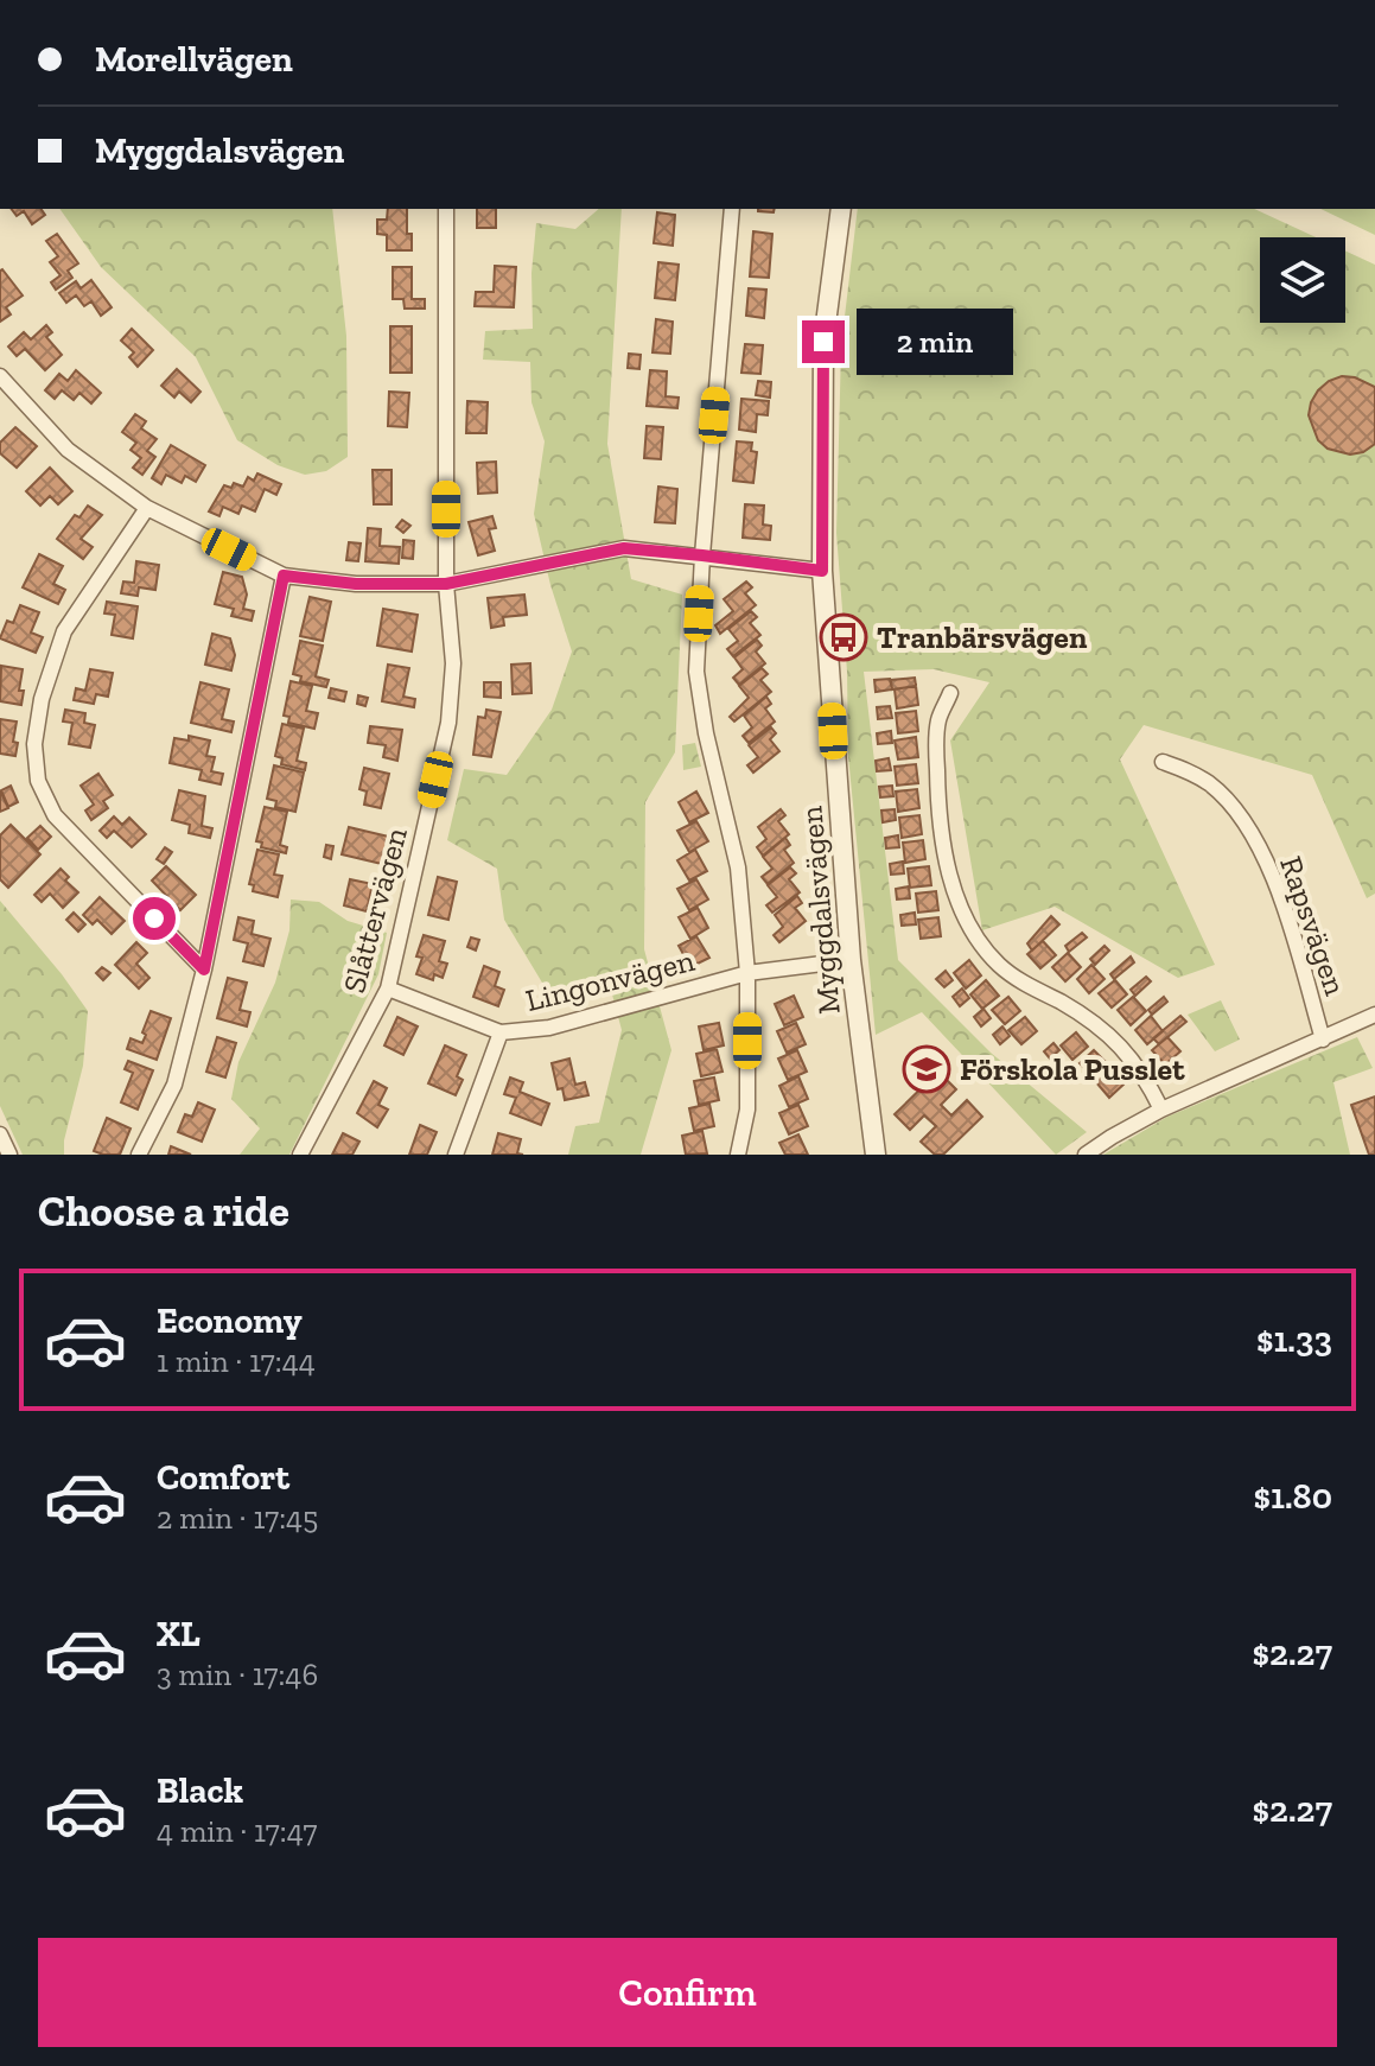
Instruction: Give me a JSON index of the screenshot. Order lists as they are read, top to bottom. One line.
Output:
{"streets":{"street":["Slåttervägen","Myggdalsvägen","Rapsvägen","Lingonvägen"]},"crossings":[["Slåttervägen","Lingonvägen"],["Myggdalsvägen","Lingonvägen"]],"places":{"bus stop":["Tranbärsvägen"],"school or university":["Förskola Pusslet"]},"page":{"banner":["Morellvägen","Myggdalsvägen"],"bubble":"2 min","heading":"Choose a ride","list":[{"name":"Economy","note":"1 min · 17:44","value":"$1.33"},{"name":"Comfort","note":"2 min · 17:45","value":"$1.80"},{"name":"XL","note":"3 min · 17:46","value":"$2.27"},{"name":"Black","note":"4 min · 17:47","value":"$2.27"}],"buttons":"Confirm"}}
